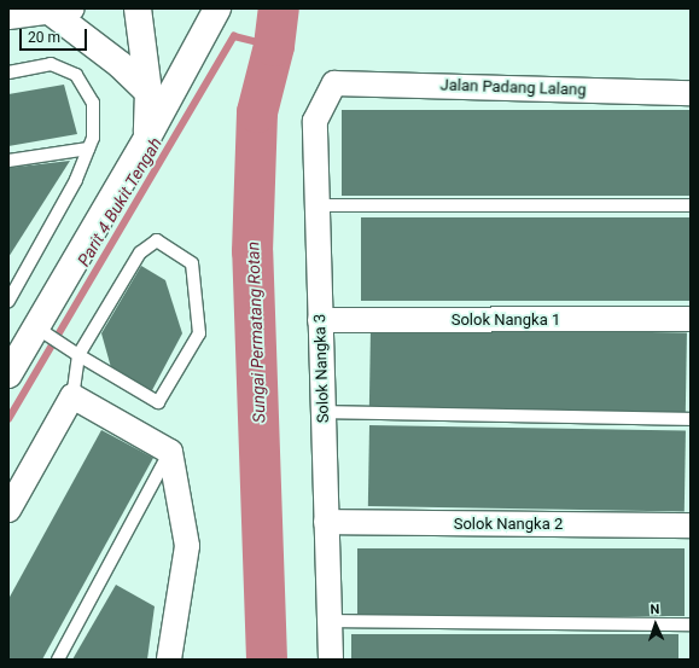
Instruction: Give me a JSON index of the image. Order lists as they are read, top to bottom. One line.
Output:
{"streets":{"street":["Jalan Padang Lalang","Solok Nangka 1","Solok Nangka 3","Solok Nangka 2"]},"crossings":[["Jalan Padang Lalang","Solok Nangka 3"],["Solok Nangka 1","Solok Nangka 3"],["Solok Nangka 3","Solok Nangka 2"]],"water":["Parit 4 Bukit Tengah","Sungai Permatang Rotan"],"scale_bar":"20 m","north":"top"}
